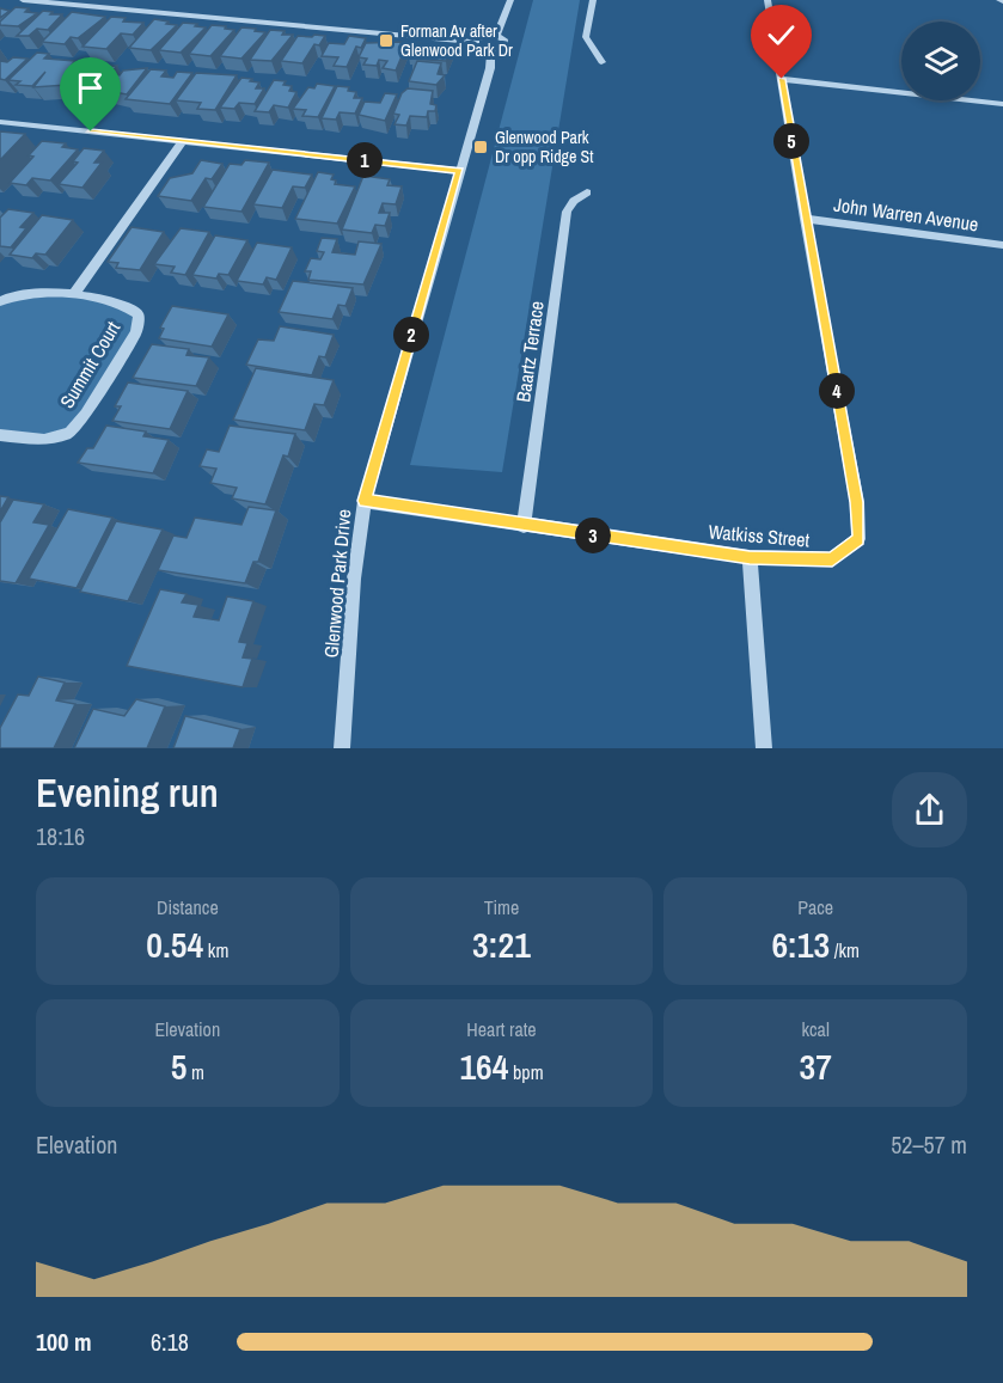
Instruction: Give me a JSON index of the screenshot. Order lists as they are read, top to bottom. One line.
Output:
{"streets":{"street":["John Warren Avenue","Baartz Terrace","Summit Court","Watkiss Street","Glenwood Park Drive"]},"crossings":[["John Warren Avenue","Watkiss Street"],["Baartz Terrace","Watkiss Street"],["Watkiss Street","Glenwood Park Drive"]],"places":{"transit":["Forman Av after Glenwood Park Dr","Glenwood Park Dr opp Ridge St"]},"page":{"pins":["5","1","2","4","3"],"heading":["Evening run","18:16"],"stats":[["Distance","0.54 km"],["Time","3:21"],["Pace","6:13 /km"],["Elevation","5 m"],["Heart rate","164 bpm"],["kcal","37"]],"chart":["Elevation","52–57 m"],"list":[{"name":"100 m","note":"6:18"}]}}
